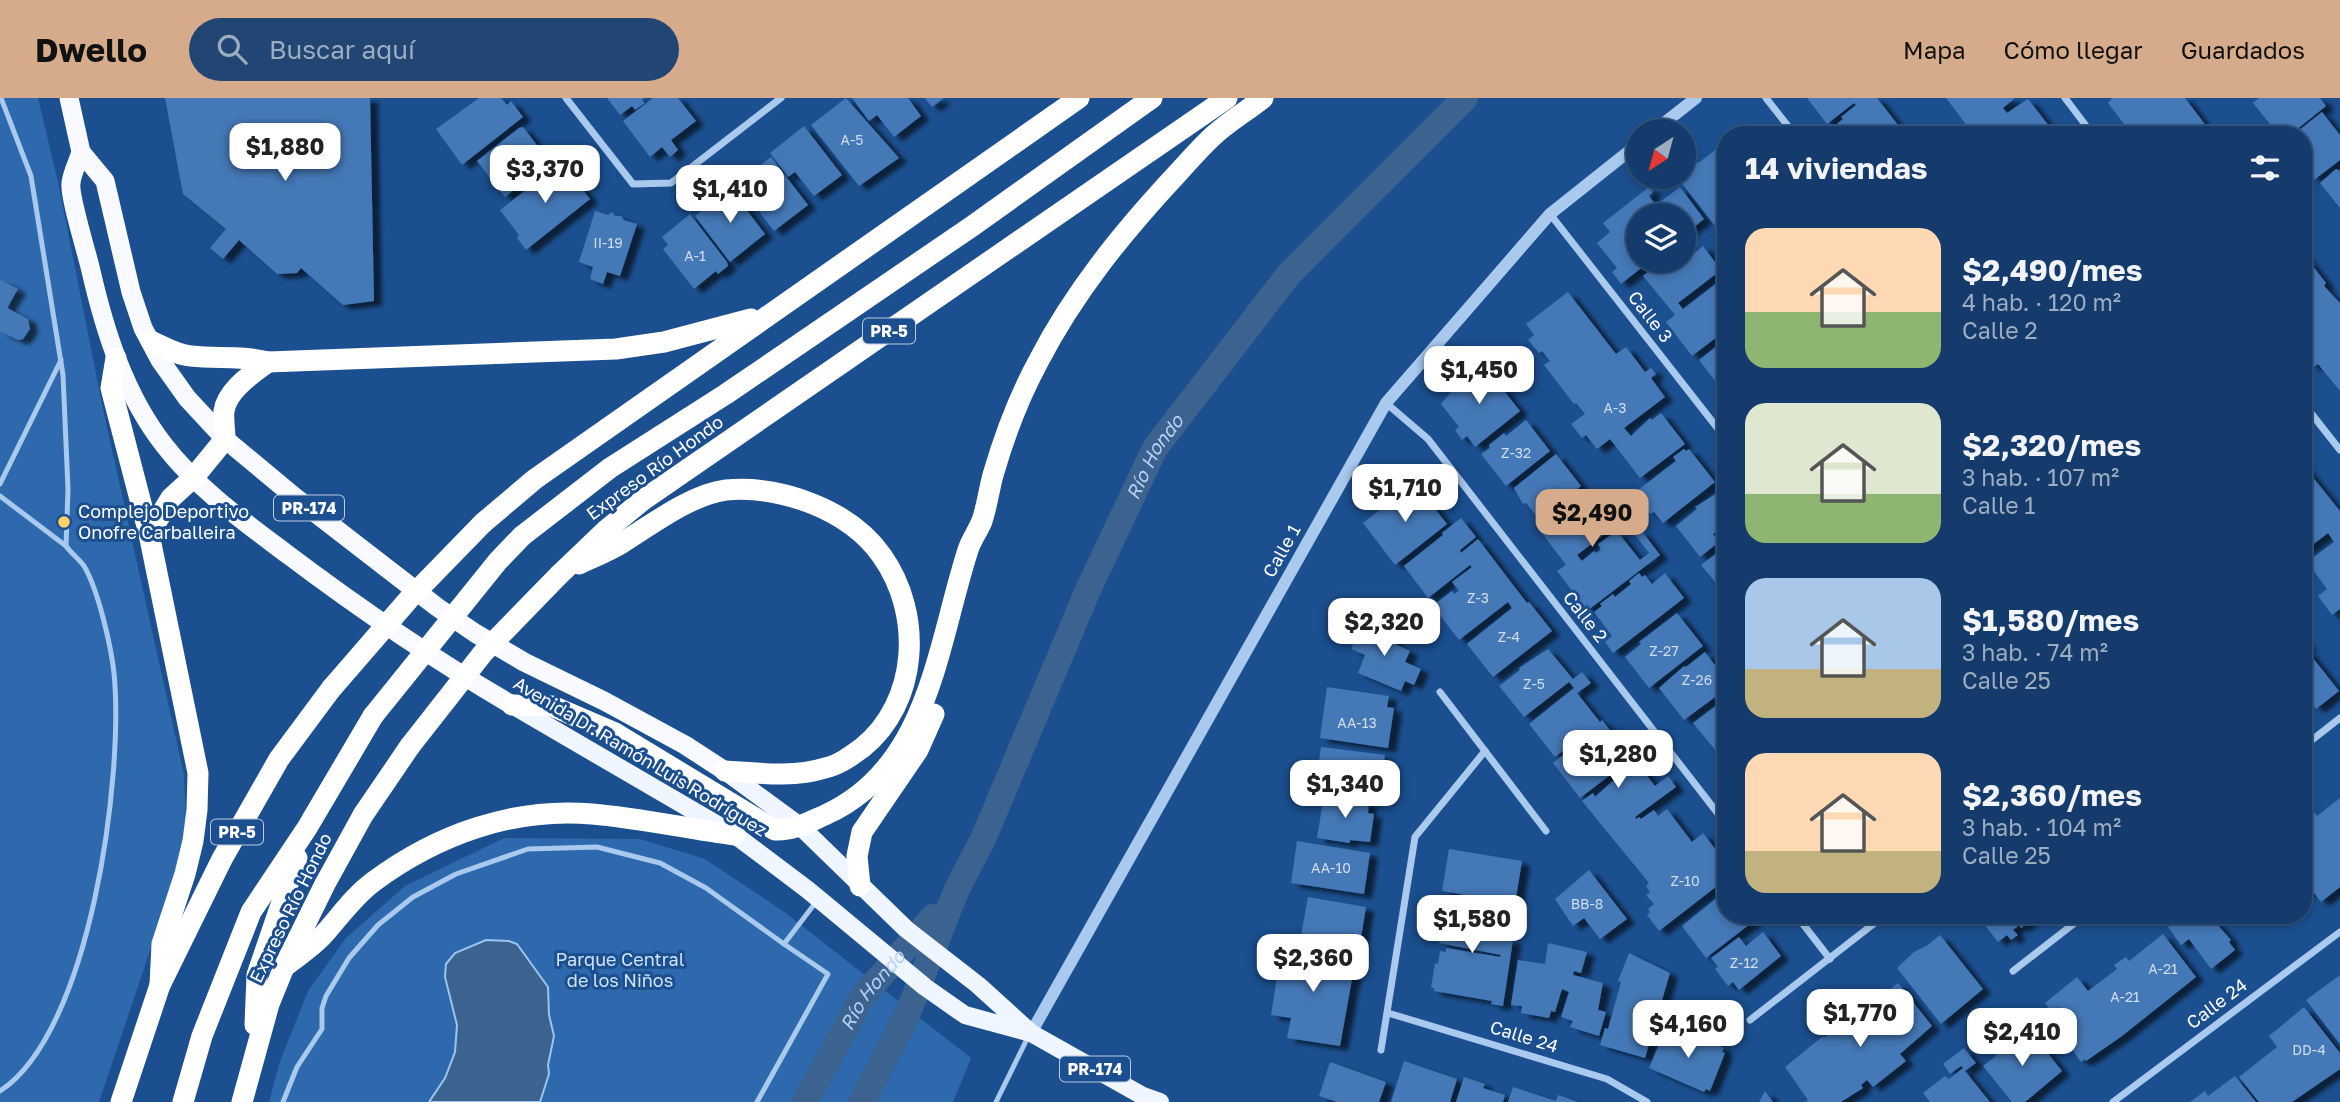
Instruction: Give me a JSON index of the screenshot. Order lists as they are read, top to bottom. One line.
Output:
{"streets":{"highway":["PR-5","Expreso Río Hondo","PR-174","Avenida Dr. Ramón Luis Rodríguez"],"street":["Calle 3","Calle 1","Calle 2","Calle 24"]},"crossings":[["Calle 3","Calle 1"],["PR-174","Avenida Dr. Ramón Luis Rodríguez"],["Calle 1","Calle 2"],["Calle 1","Avenida Dr. Ramón Luis Rodríguez"]],"water":["Río Hondo"],"parks":["Parque Central de los Niños"],"places":["Complejo Deportivo Onofre Carballeira"],"house_numbers":["A-5","II-19","A-1","A-3","Z-32","Z-3","Z-4","Z-27","Z-26","Z-5","AA-13","AA-10","Z-10","BB-8","Z-12","A-21","A-21","DD-4"],"north":"bottom left","page":{"header":"Dwello","search":"Buscar aquí","nav":["Mapa","Cómo llegar","Guardados"],"price":["$1,880","$3,370","$1,410","$1,450","$1,710","$2,490","$2,320","$1,280","$1,340","$1,580","$2,360","$1,770","$4,160","$2,410"],"heading":"14 viviendas","list":[{"name":"$2,490/mes","note":"4 hab. · 120 m² · Calle 2"},{"name":"$2,320/mes","note":"3 hab. · 107 m² · Calle 1"},{"name":"$1,580/mes","note":"3 hab. · 74 m² · Calle 25"},{"name":"$2,360/mes","note":"3 hab. · 104 m² · Calle 25"}]}}
